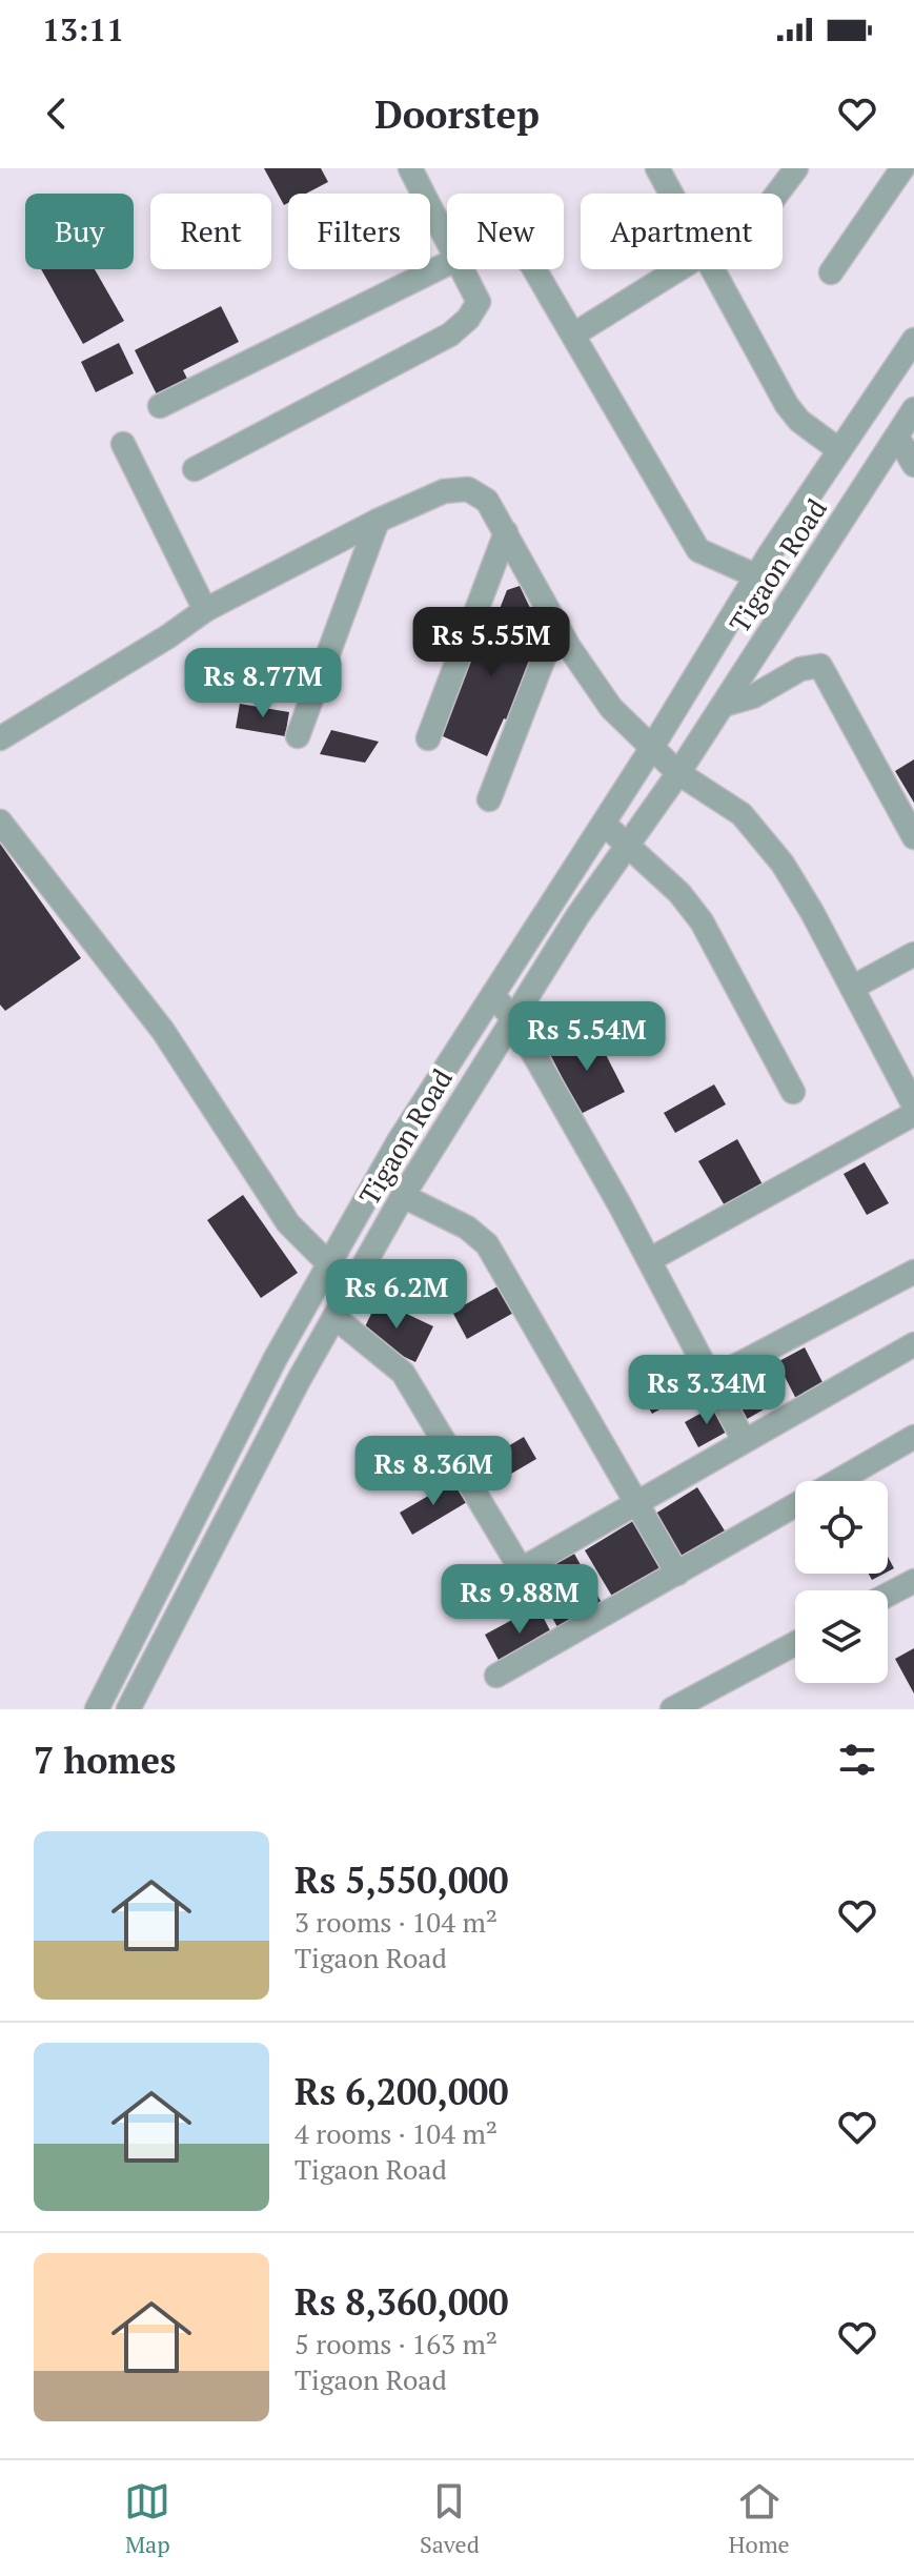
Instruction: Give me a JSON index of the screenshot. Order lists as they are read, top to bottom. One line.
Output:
{"streets":{"street":["Tigaon Road"]},"page":{"status":"13:11","header":"Doorstep","chip":["Buy","Rent","Filters","New","Apartment"],"price":["Rs 5.55M","Rs 8.77M","Rs 5.54M","Rs 6.2M","Rs 3.34M","Rs 8.36M","Rs 9.88M"],"heading":"7 homes","list":[{"name":"Rs 5,550,000","note":"3 rooms · 104 m² · Tigaon Road"},{"name":"Rs 6,200,000","note":"4 rooms · 104 m² · Tigaon Road"},{"name":"Rs 8,360,000","note":"5 rooms · 163 m² · Tigaon Road"}],"tabs":["Map","Saved","Home"]}}
